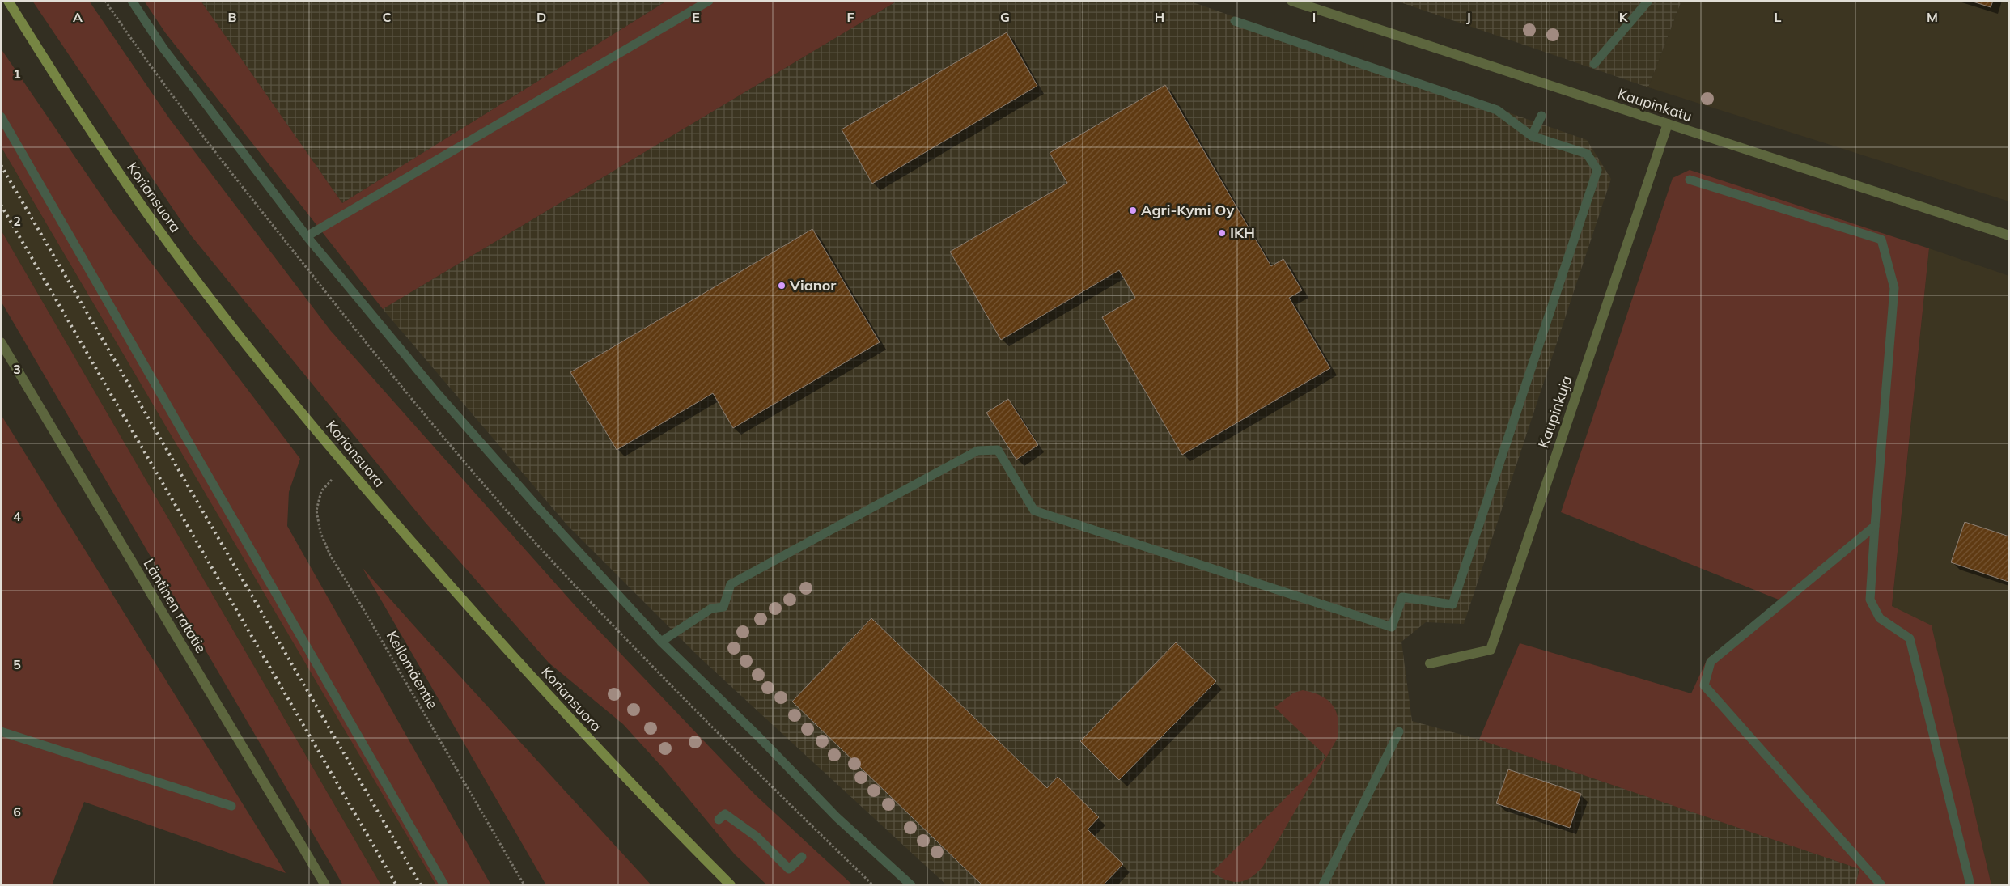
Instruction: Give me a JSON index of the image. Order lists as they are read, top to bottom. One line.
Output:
{"streets":{"main road":["Koriansuora"],"street":["Kaupinkatu","Kaupinkuja","Läntinen ratatie"],"path":["Kellomäentie"]},"crossings":[["Kaupinkatu","Kaupinkuja"],["Koriansuora","Kellomäentie"]],"places":["Agri-Kymi Oy","IKH","Vianor"],"grid":{"columns":["A","B","C","D","E","F","G","H","I","J","K","L","M"],"rows":["1","2","3","4","5","6"]}}
